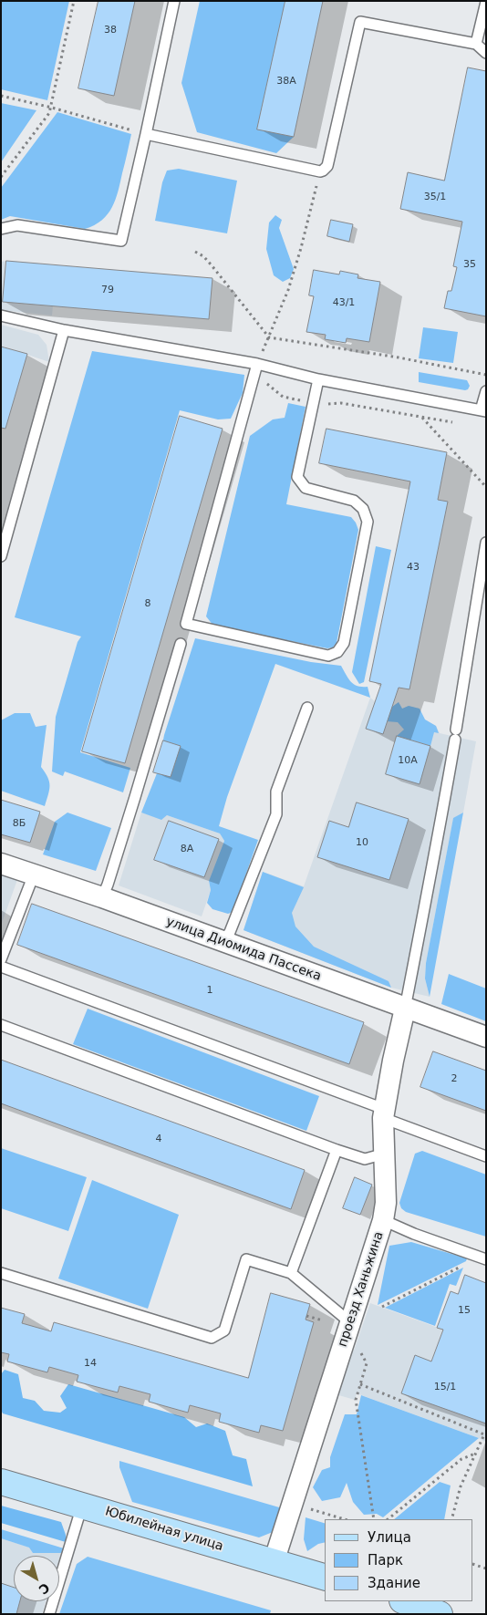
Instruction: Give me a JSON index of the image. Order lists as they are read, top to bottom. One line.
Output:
{"streets":{"main road":["Юбилейная улица"],"street":["улица Диомида Пассека","проезд Ханьжина"]},"crossings":[["улица Диомида Пассека","проезд Ханьжина"],["проезд Ханьжина","Юбилейная улица"]],"house_numbers":["38","38А","35/1","35","79","43/1","43","8","10А","8Б","10","8А","1","2","4","15","14","15/1"],"legend":["Улица","Парк","Здание"],"north":"bottom right"}
